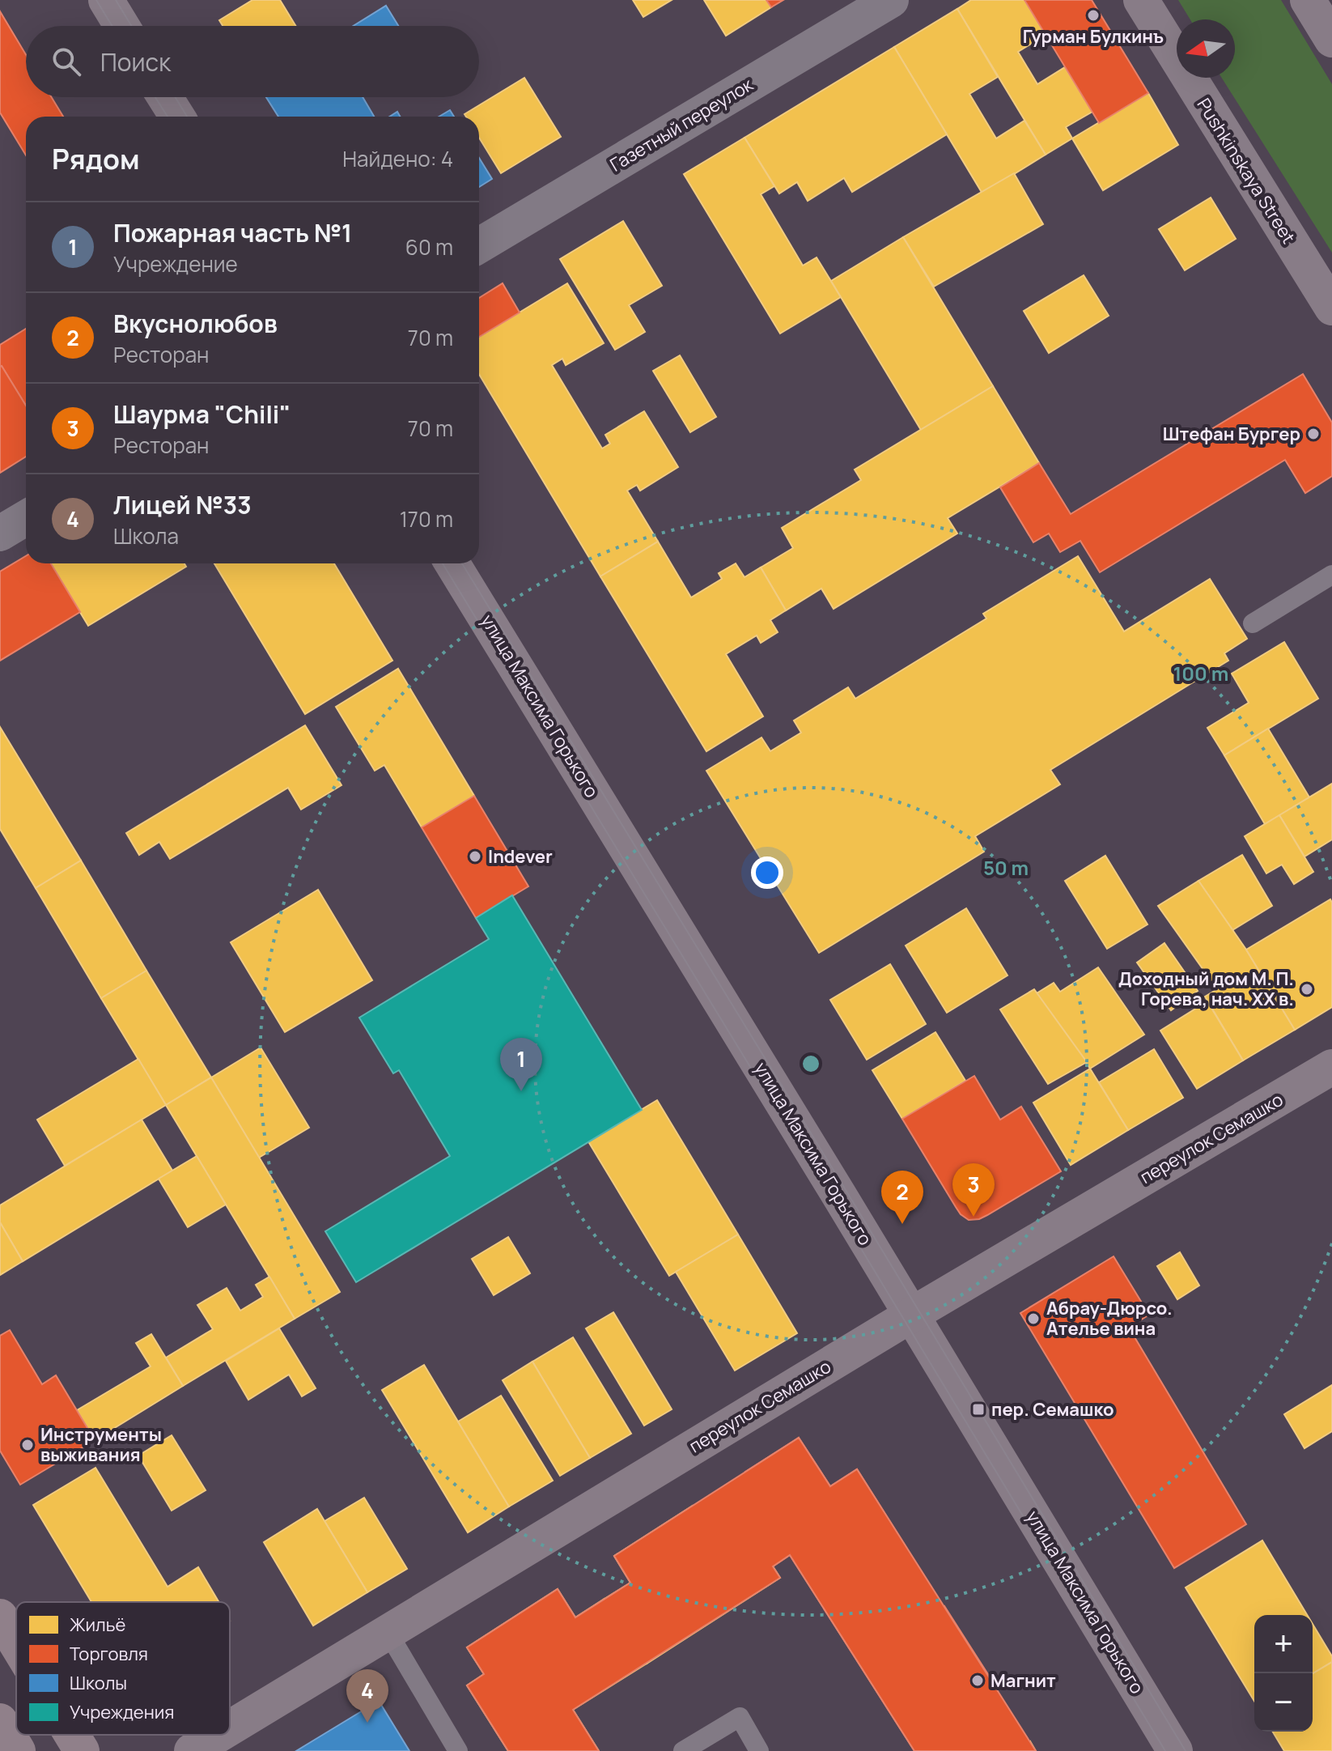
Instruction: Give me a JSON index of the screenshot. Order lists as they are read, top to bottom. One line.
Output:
{"streets":{"street":["Газетный переулок","Pushkinskaya Street","улица Максима Горького","переулок Семашко"]},"crossings":[["улица Максима Горького","переулок Семашко"]],"places":{"other":["Гурман Булкинъ","Штефан Бургер","Indever","Доходный дом М. П. Горева, нач. ХХ в.","Абрау-Дюрсо. Ателье вина","Инструменты выживания","Магнит"],"transit":["пер. Семашко"]},"legend":["Жильё","Торговля","Школы","Учреждения"],"north":"left","page":{"search":"Поиск","heading":["Рядом","Найдено: 4"],"list":[{"mark":"1","name":"Пожарная часть №1","note":"Учреждение","value":"60 m"},{"mark":"2","name":"Вкуснолюбов","note":"Ресторан","value":"70 m"},{"mark":"3","name":"Шаурма \"Chili\"","note":"Ресторан","value":"70 m"},{"mark":"4","name":"Лицей №33","note":"Школа","value":"170 m"}],"pins":["1","3","2","4"],"map_buttons":["+","−"]},"rings":["100 m","50 m"]}
